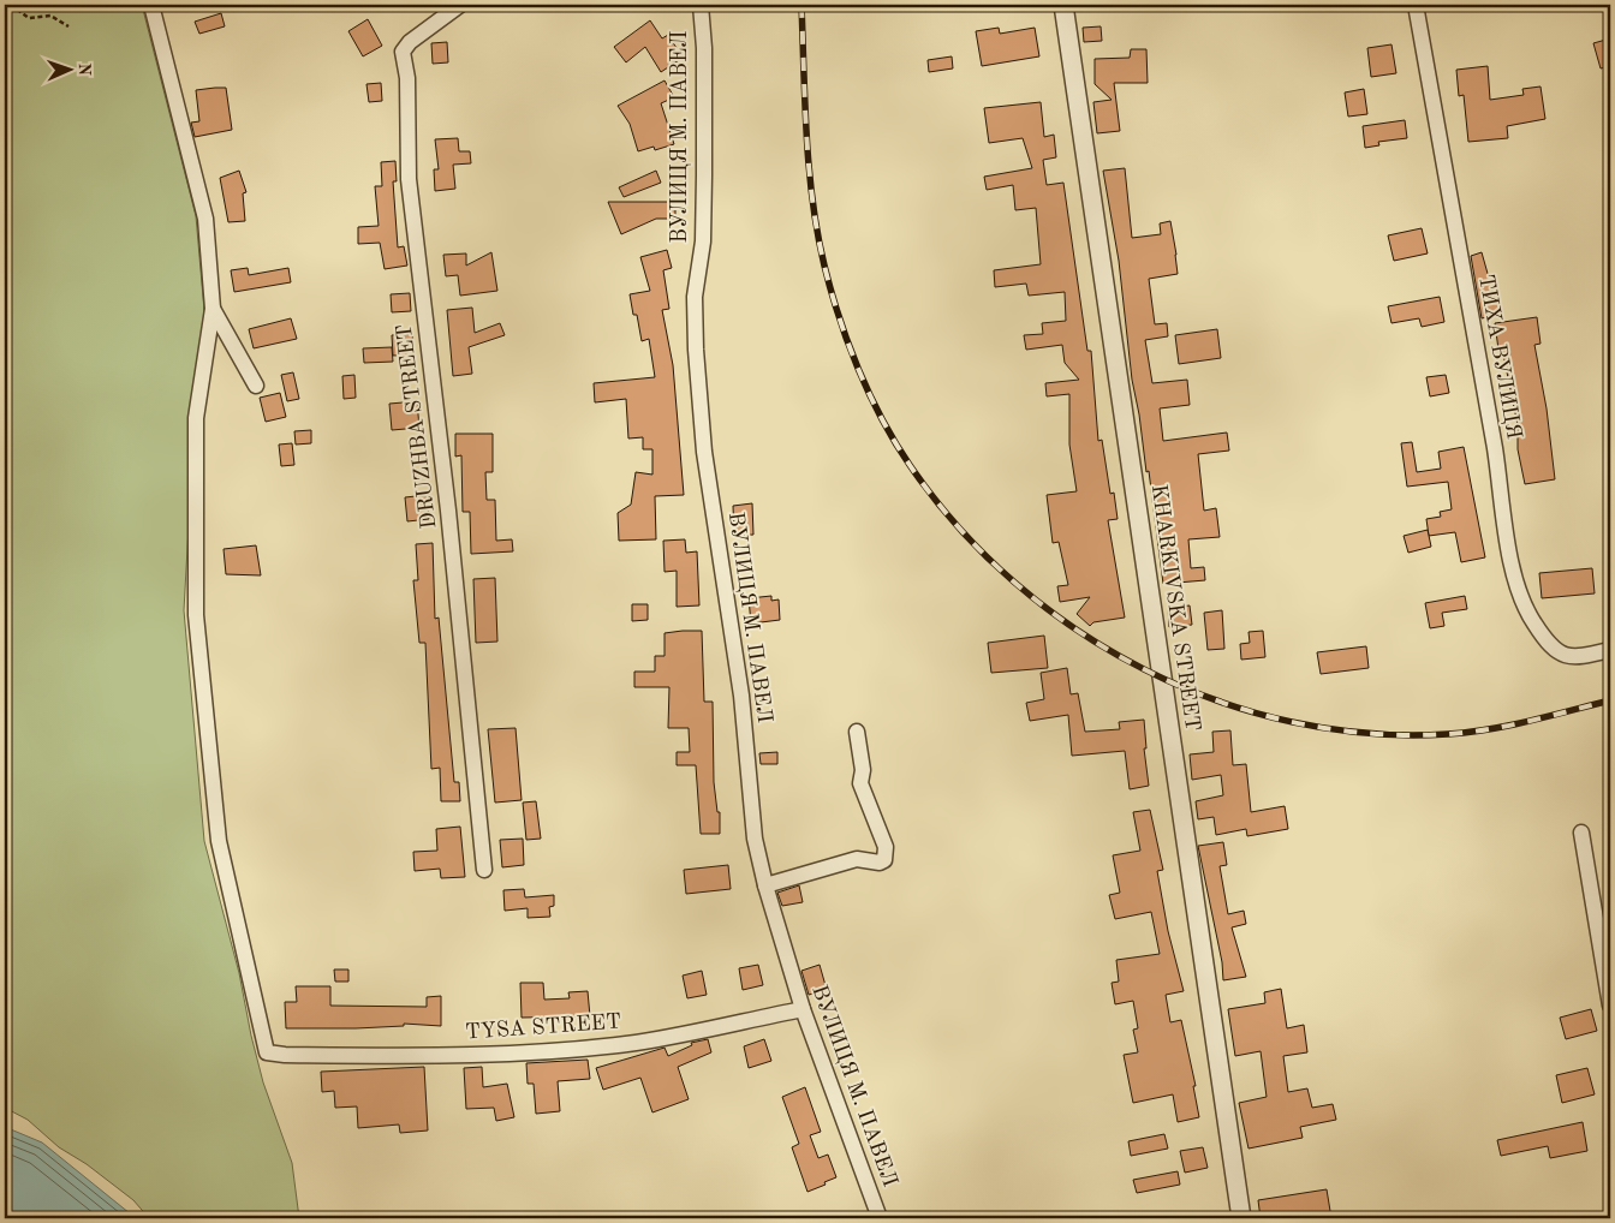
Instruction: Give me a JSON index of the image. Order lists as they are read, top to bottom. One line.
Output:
{"streets":{"street":["ВУЛИЦЯ М. ПАВЕЛ","ТИХА ВУЛИЦЯ","DRUZHBA STREET","KHARKIVSKA STREET","TYSA STREET"]},"crossings":[["ВУЛИЦЯ М. ПАВЕЛ","TYSA STREET"]],"north":"right"}
